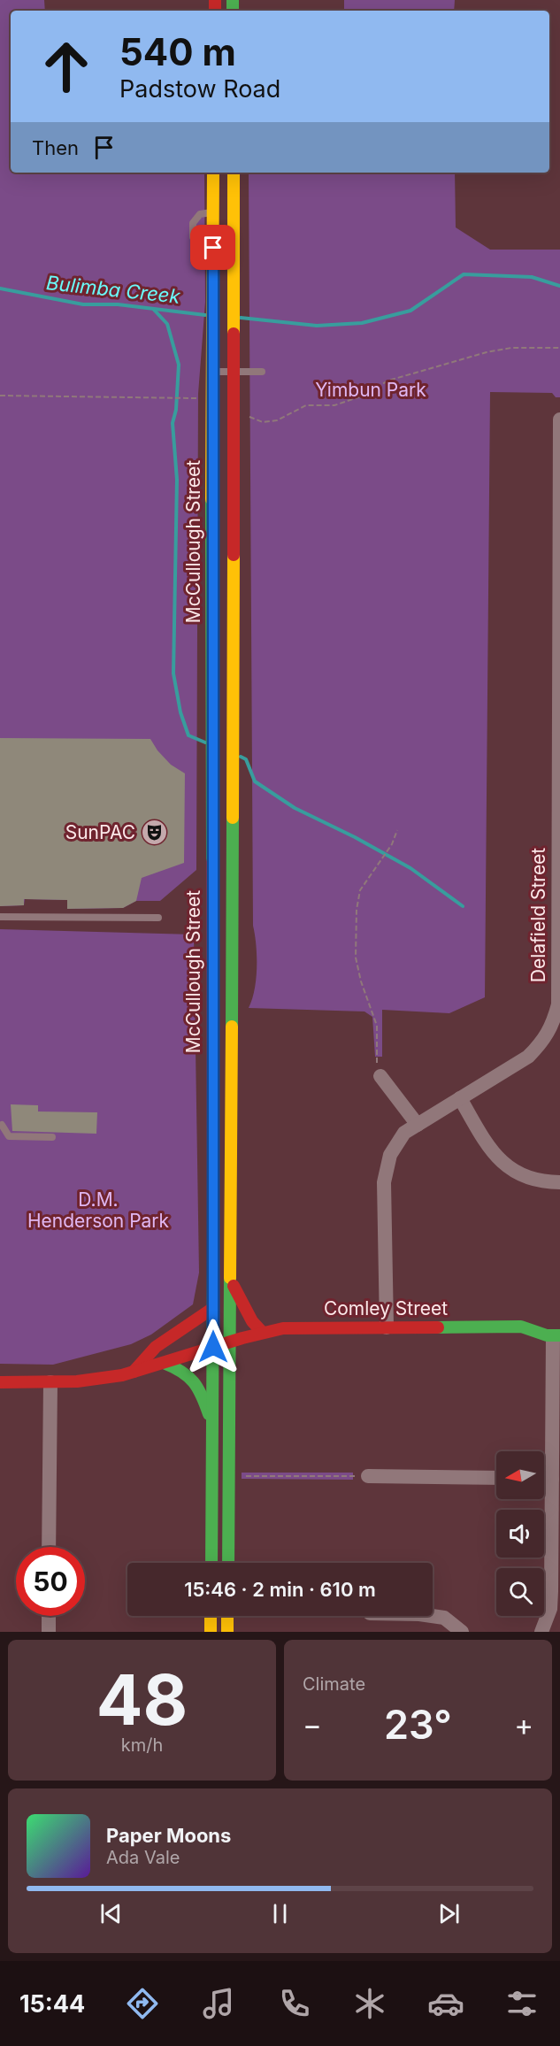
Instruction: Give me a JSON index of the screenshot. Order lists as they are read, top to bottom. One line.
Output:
{"streets":{"main road":["McCullough Street","Comley Street"],"street":["Delafield Street"]},"crossings":[["McCullough Street","Comley Street"],["Delafield Street","Comley Street"]],"water":["Bulimba Creek"],"parks":["Yimbun Park","D.M. Henderson Park"],"places":{"theatre":["SunPAC"]},"north":"left","page":{"turn":["540 m","Padstow Road"],"then":"Then","limit":"50","trip":"15:46 · 2 min · 610 m","tile":[["48","km/h"],"Climate"],"heat":["−","23°","+"],"song":["Paper Moons","Ada Vale"],"tabs":"15:44"}}
